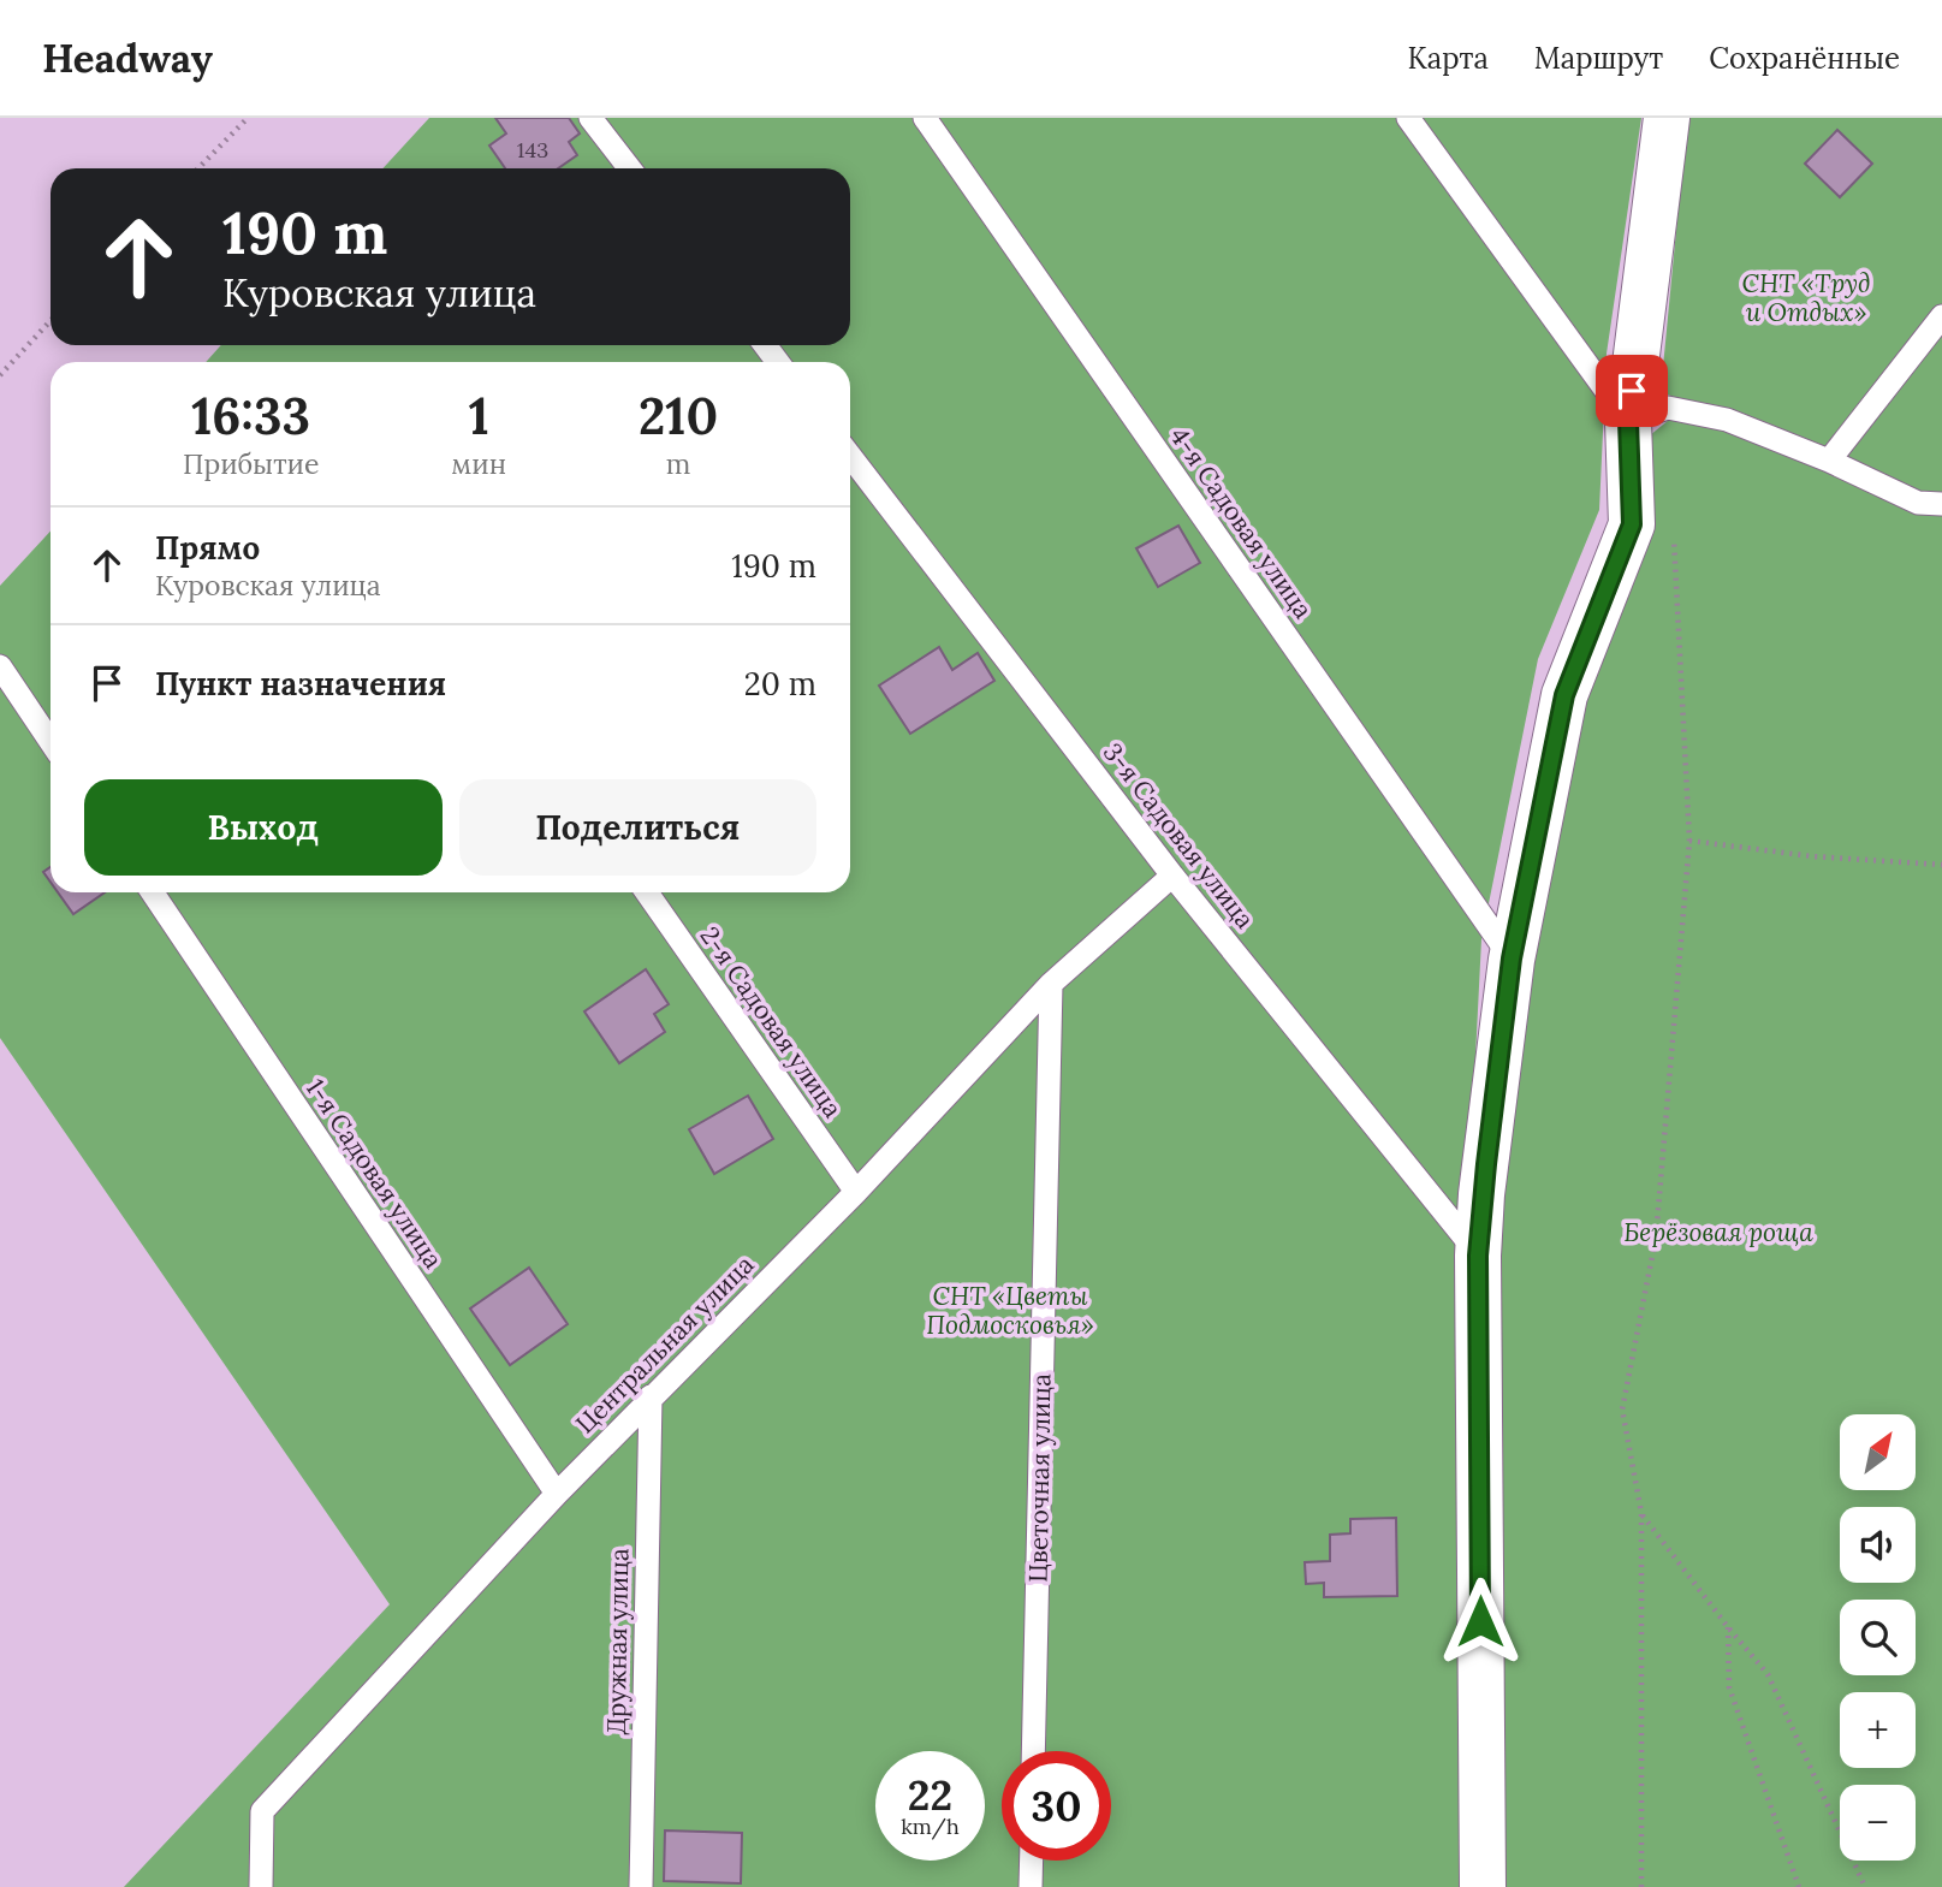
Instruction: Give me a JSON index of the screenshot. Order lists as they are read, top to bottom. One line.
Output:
{"streets":{"lane":["4-я Садовая улица","3-я Садовая улица","2-я Садовая улица","1-я Садовая улица","Центральная улица","Цветочная улица","Дружная улица"]},"crossings":[["3-я Садовая улица","Центральная улица"],["2-я Садовая улица","Центральная улица"],["1-я Садовая улица","Центральная улица"],["Центральная улица","Цветочная улица"],["Центральная улица","Дружная улица"]],"parks":["СНТ «Труд и Отдых»","Берёзовая роща","СНТ «Цветы Подмосковья»"],"house_numbers":["143"],"north":"top right","page":{"header":"Headway","nav":["Карта","Маршрут","Сохранённые"],"turn":["190 m","Куровская улица"],"eta":["16:33","Прибытие","1","мин","210","m"],"list":[{"name":"Прямо","note":"Куровская улица","value":"190 m"},{"name":"Пункт назначения","value":"20 m"}],"buttons":["Выход","Поделиться"],"map_buttons":["+","−"],"speed":"22 km/h","limit":"30"}}
